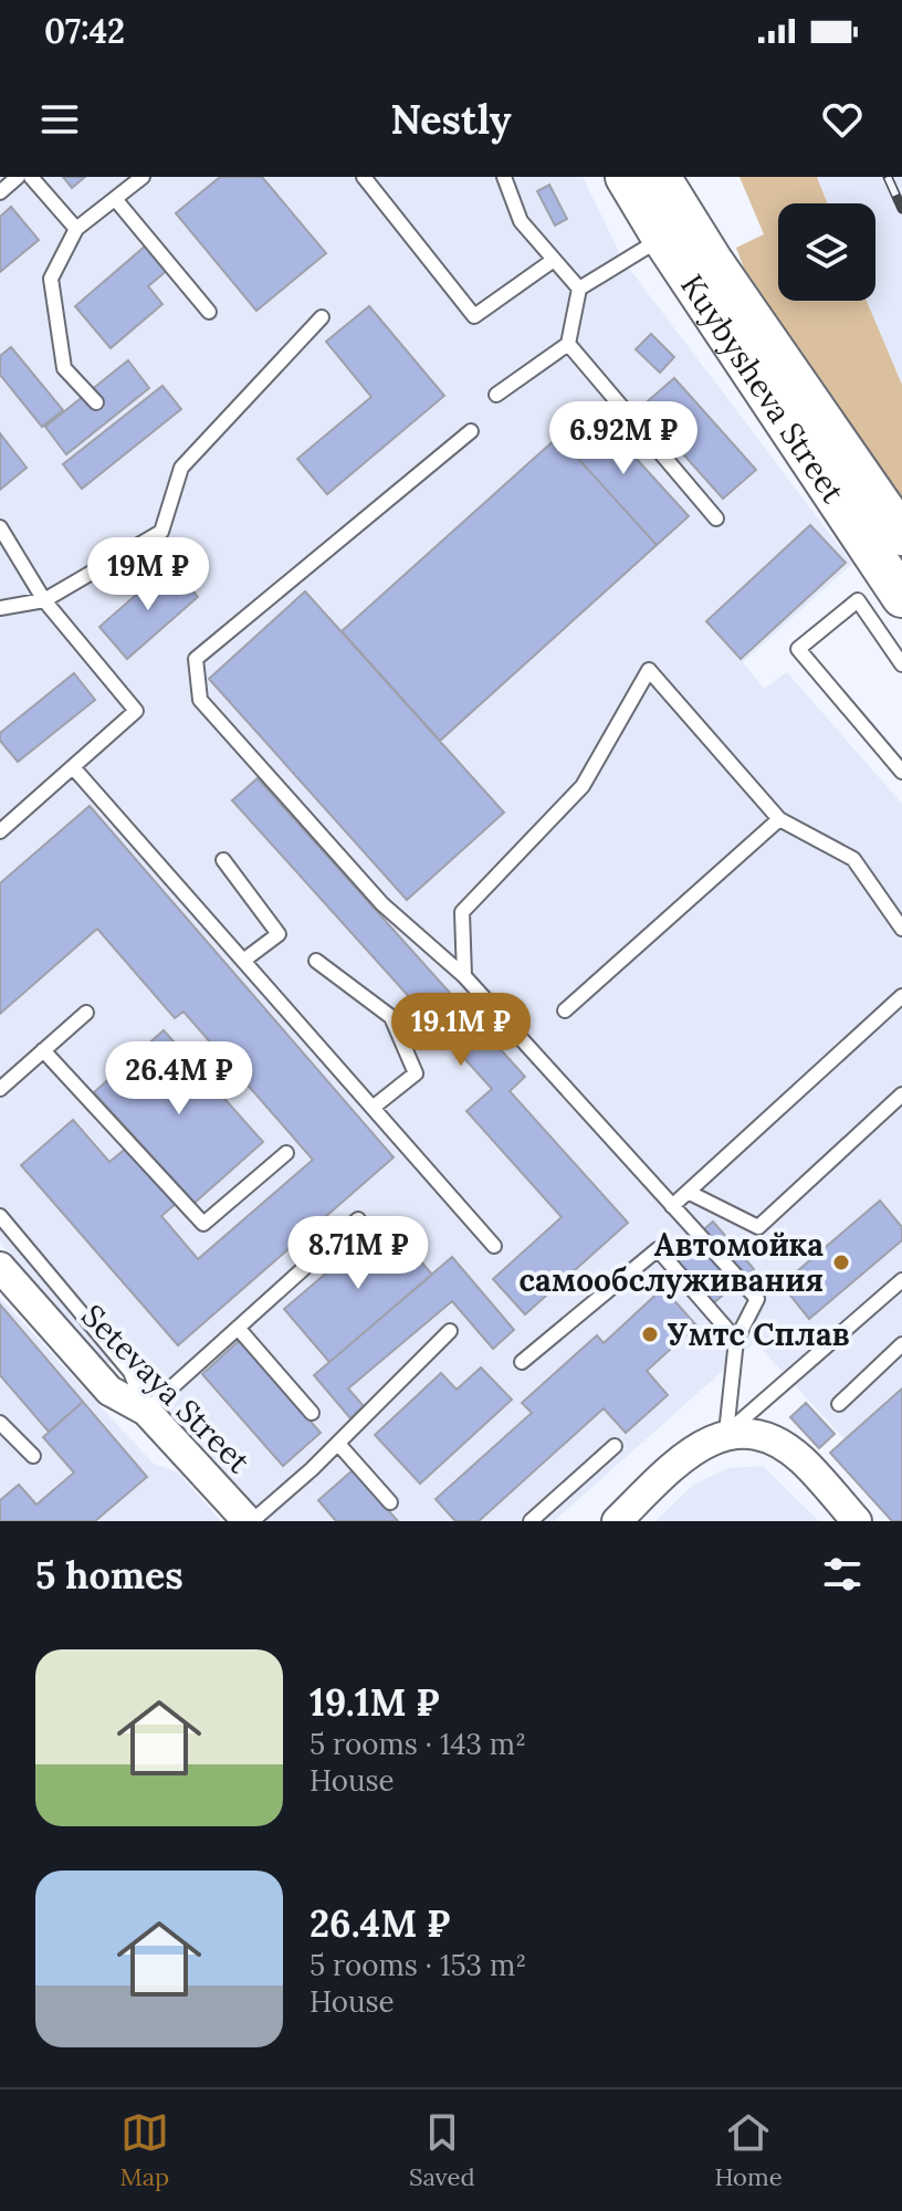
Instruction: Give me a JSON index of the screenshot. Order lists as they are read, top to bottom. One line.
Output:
{"streets":{"main road":["Kuybysheva Street"],"street":["Setevaya Street"]},"places":["Автомойка самообслуживания","Умтс Сплав"],"page":{"status":"07:42","header":"Nestly","price":["6.92M ₽","19M ₽","19.1M ₽","26.4M ₽","8.71M ₽"],"heading":"5 homes","list":[{"name":"19.1M ₽","note":"5 rooms · 143 m² · House"},{"name":"26.4M ₽","note":"5 rooms · 153 m² · House"}],"tabs":["Map","Saved","Home"]}}
